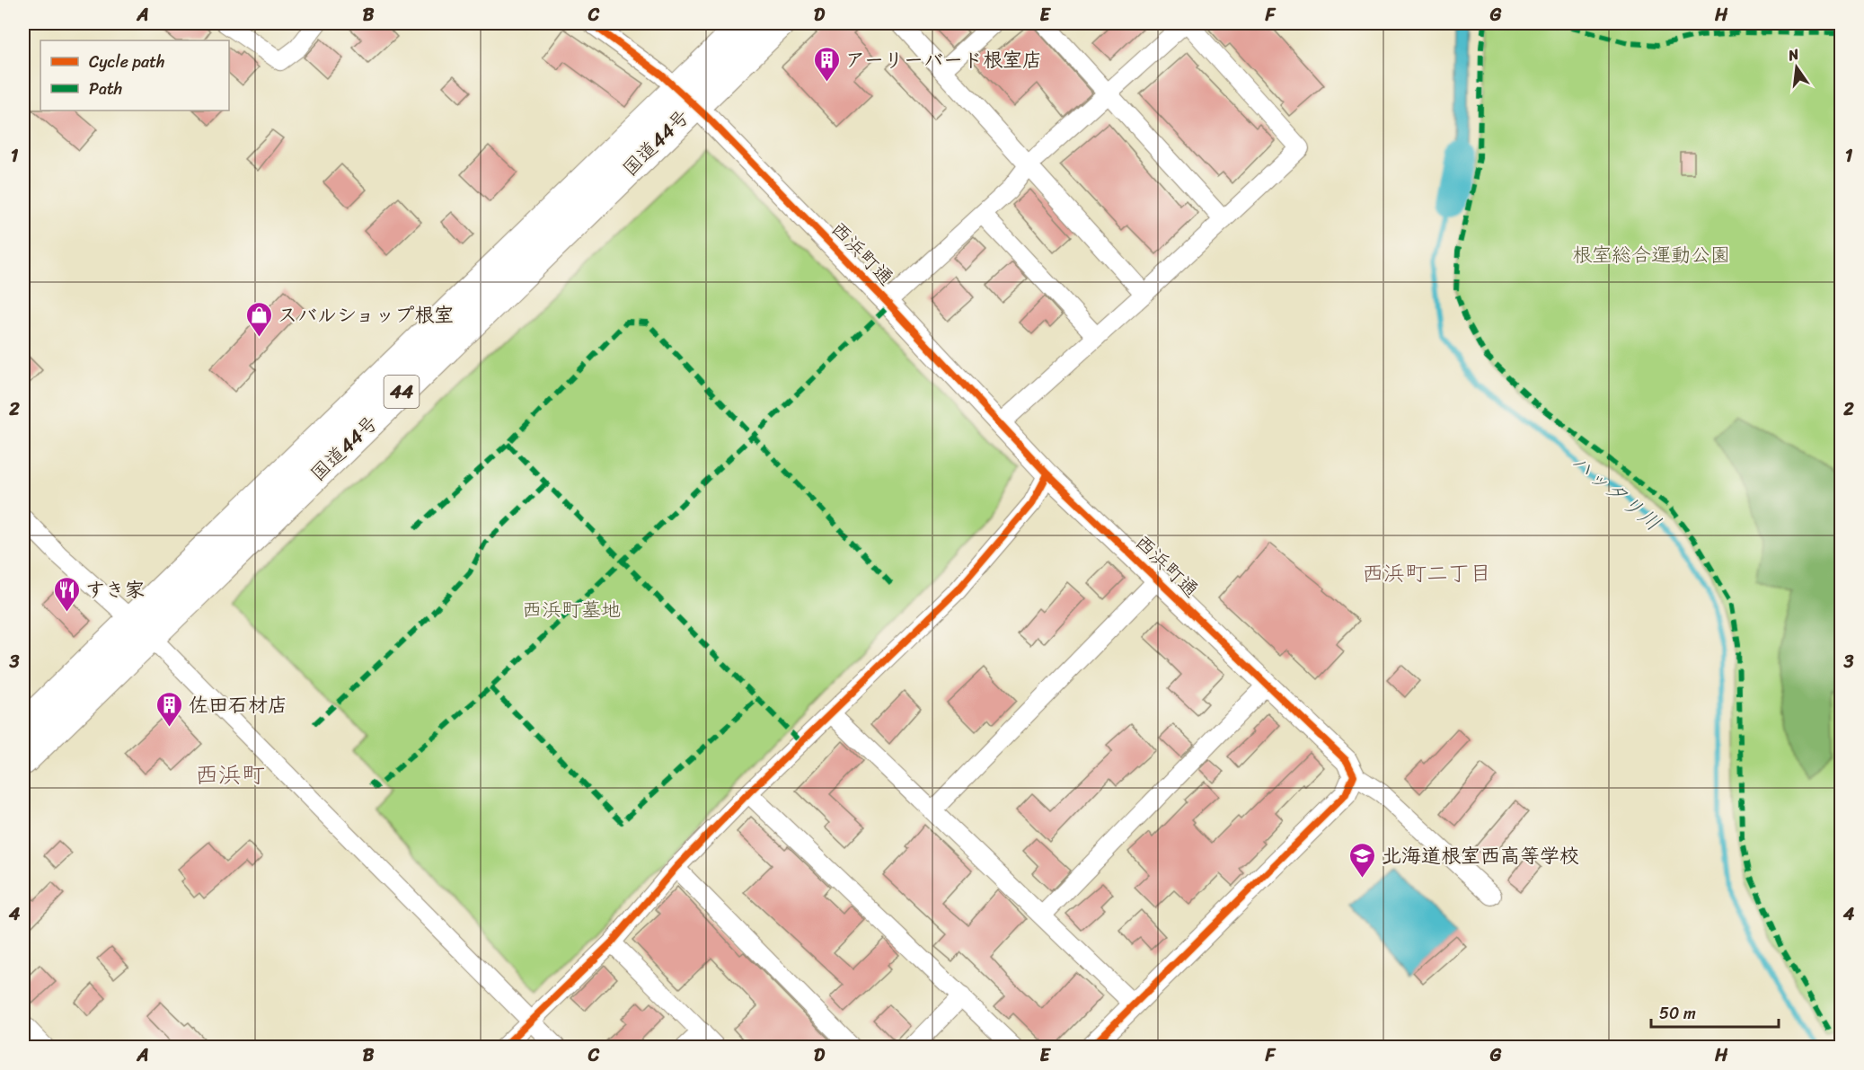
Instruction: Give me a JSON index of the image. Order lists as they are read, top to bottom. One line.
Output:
{"streets":{"highway":["国道44号","44"],"street":["西浜町通"]},"crossings":[["国道44号","西浜町通"]],"districts":["西浜町二丁目","西浜町"],"water":["ハッタリ川"],"parks":["根室総合運動公園","西浜町墓地"],"places":{"building":["アーリーバード根室店","佐田石材店"],"shop":["スバルショップ根室"],"restaurant":["すき家"],"school or university":["北海道根室西高等学校"]},"legend":["Cycle path","Path"],"scale_bar":"50 m","north":"top","grid":{"columns":["A","B","C","D","E","F","G","H"],"rows":["1","2","3","4"]}}
